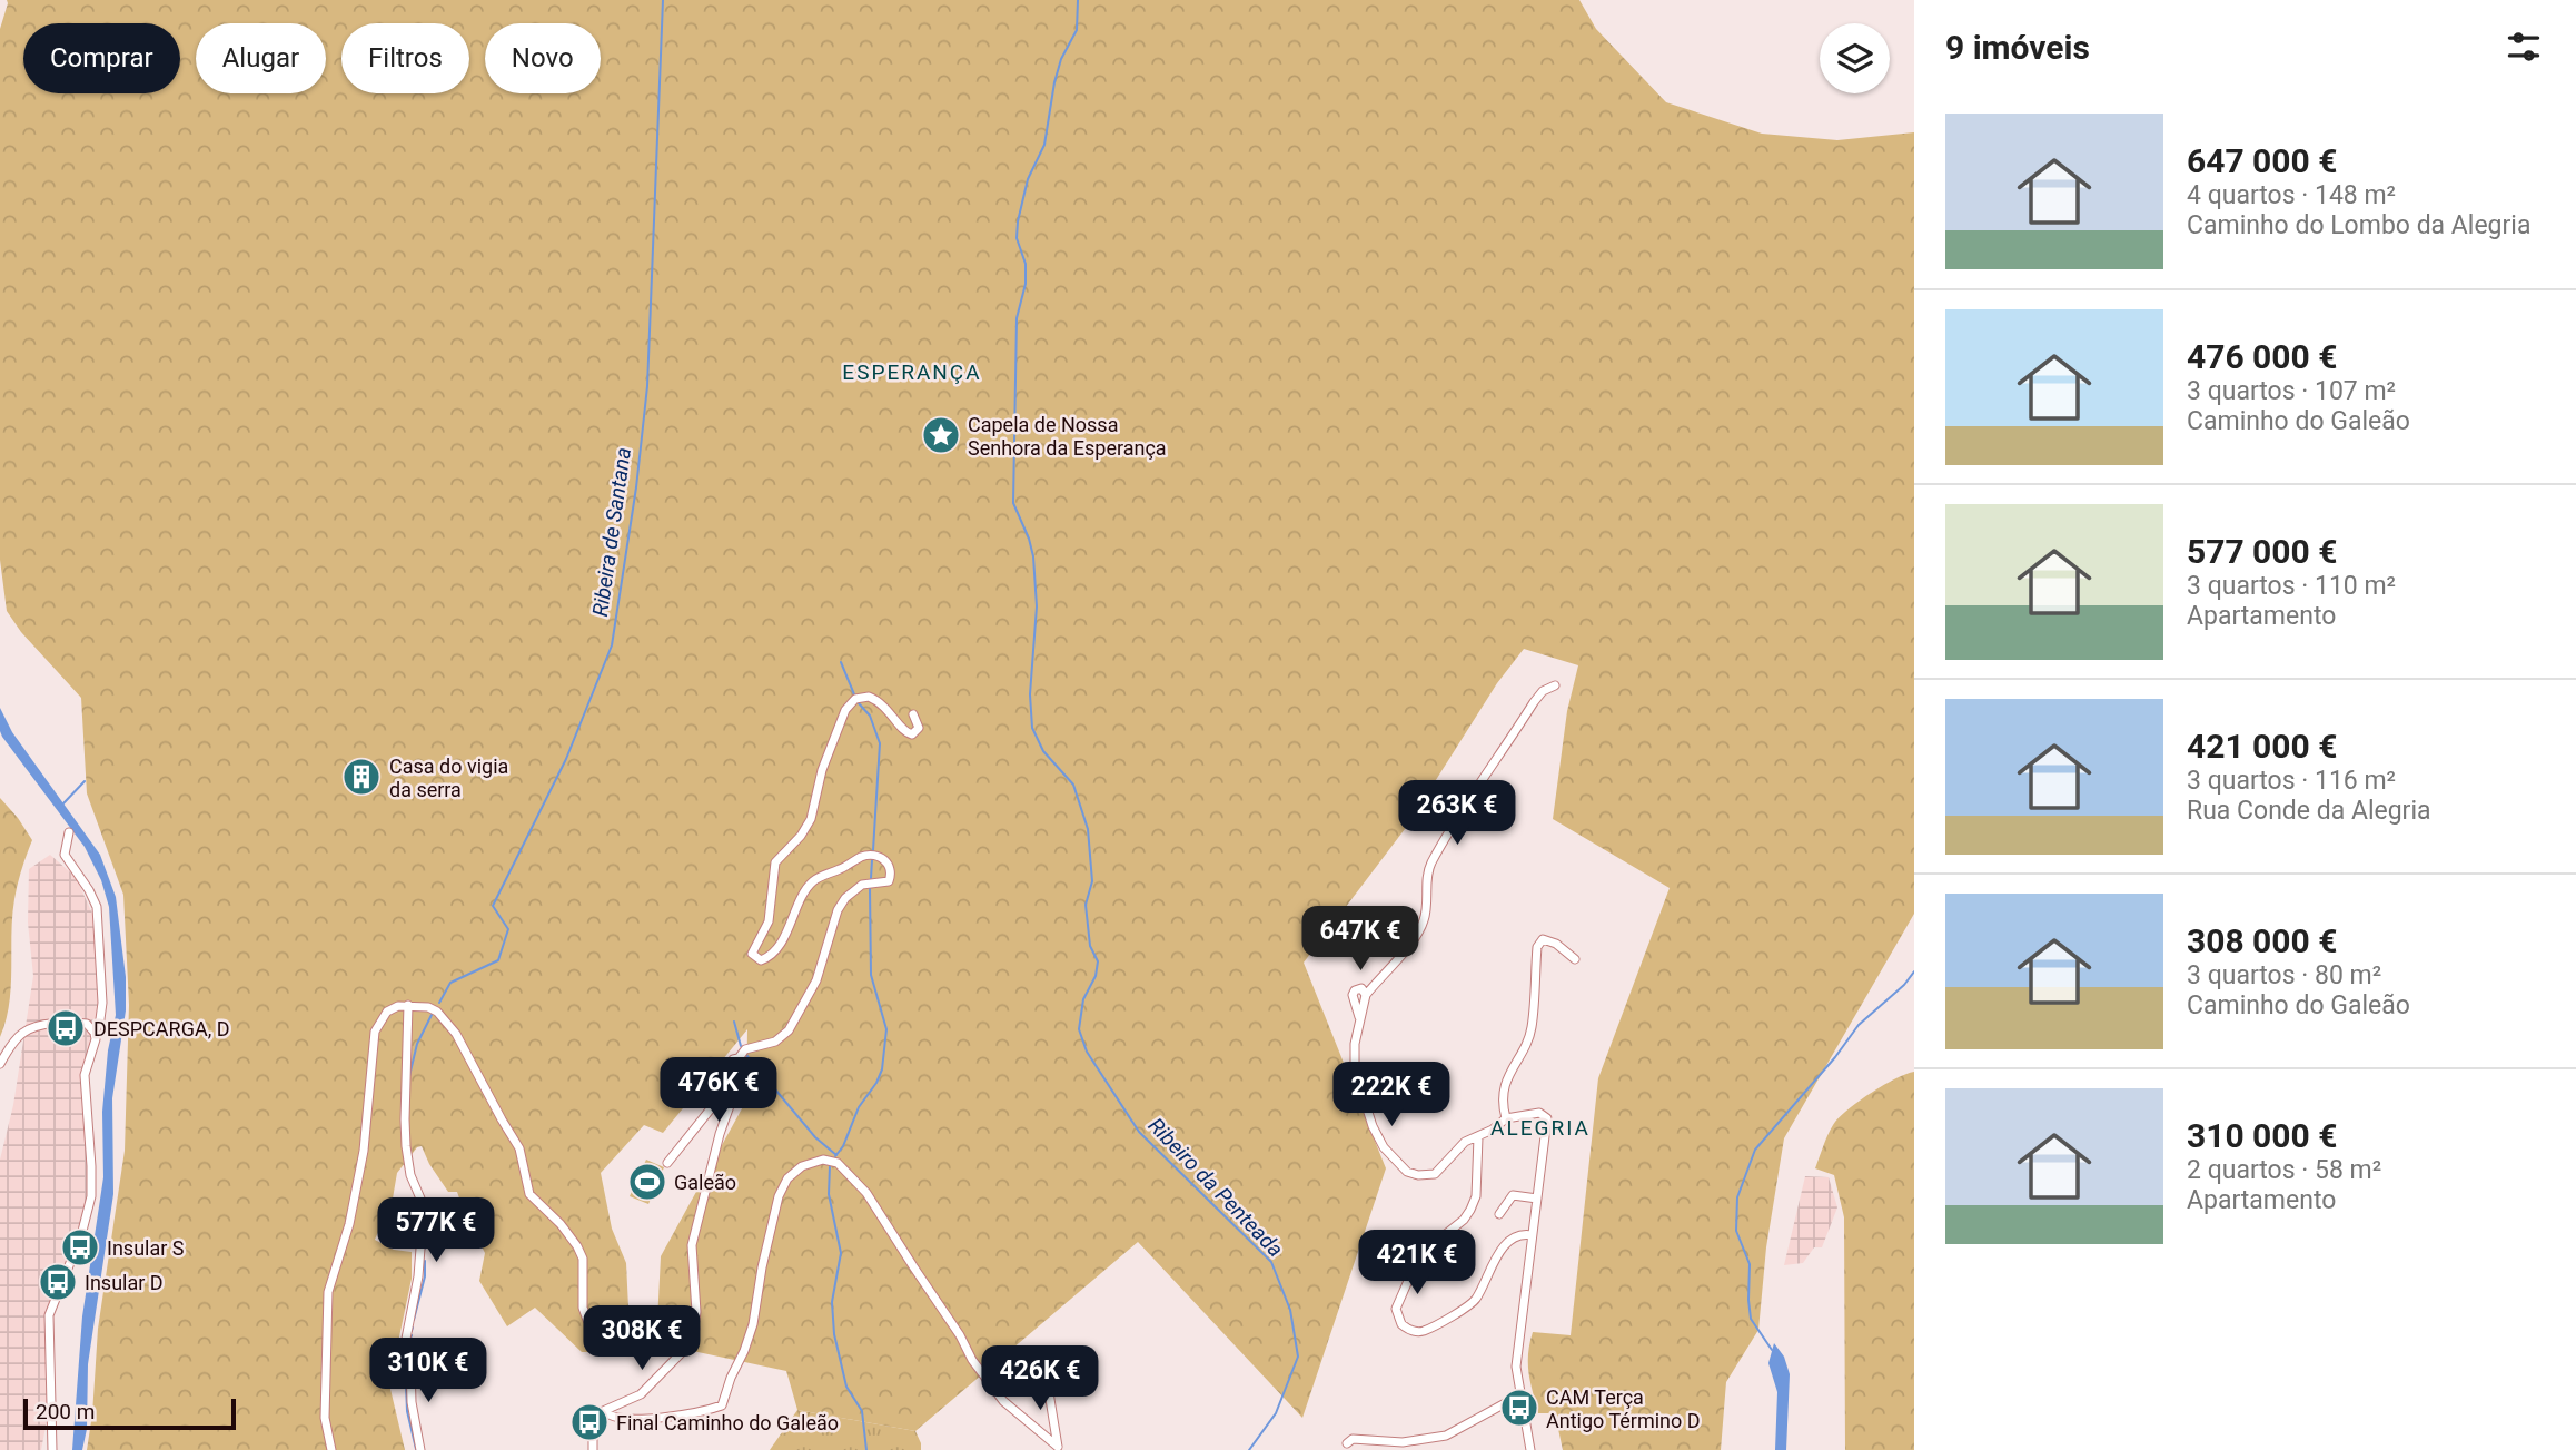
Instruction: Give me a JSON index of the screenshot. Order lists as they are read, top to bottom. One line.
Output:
{"districts":["ESPERANÇA","ALEGRIA"],"water":["Ribeira de Santana","Ribeiro da Penteada"],"places":{"place":["Capela de Nossa Senhora da Esperança"],"building":["Casa do vigia da serra"],"bus stop":["DESPCARGA, D","Insular S","Insular D","CAM Terça Antigo Término D","Final Caminho do Galeão"],"sports":["Galeão"]},"scale_bar":"200 m","page":{"heading":"9 imóveis","chip":["Comprar","Alugar","Filtros","Novo"],"list":[{"name":"647 000 €","note":"4 quartos · 148 m² · Caminho do Lombo da Alegria"},{"name":"476 000 €","note":"3 quartos · 107 m² · Caminho do Galeão"},{"name":"577 000 €","note":"3 quartos · 110 m² · Apartamento"},{"name":"421 000 €","note":"3 quartos · 116 m² · Rua Conde da Alegria"},{"name":"308 000 €","note":"3 quartos · 80 m² · Caminho do Galeão"},{"name":"310 000 €","note":"2 quartos · 58 m² · Apartamento"}],"price":["263K €","647K €","476K €","222K €","577K €","421K €","308K €","310K €","426K €"],"scale":"200 m"}}
